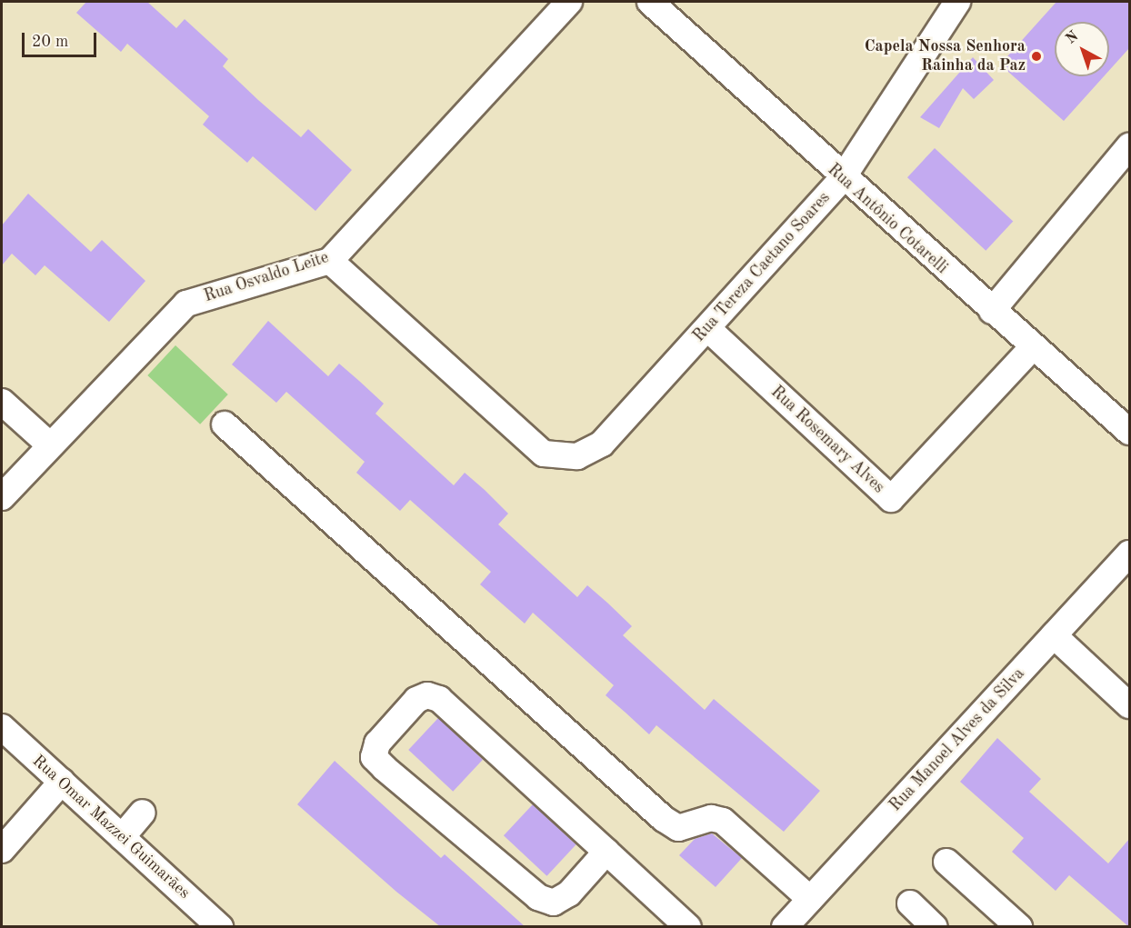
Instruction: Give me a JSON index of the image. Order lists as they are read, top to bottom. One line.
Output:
{"streets":{"street":["Rua Antônio Cotarelli","Rua Tereza Caetano Soares","Rua Osvaldo Leite","Rua Rosemary Alves","Rua Manoel Alves da Silva","Rua Omar Mazzei Guimarães"]},"crossings":[["Rua Antônio Cotarelli","Rua Tereza Caetano Soares"],["Rua Antônio Cotarelli","Rua Rosemary Alves"],["Rua Tereza Caetano Soares","Rua Osvaldo Leite"],["Rua Tereza Caetano Soares","Rua Rosemary Alves"]],"places":["Capela Nossa Senhora Rainha da Paz"],"scale_bar":"20 m","north":"top left"}
